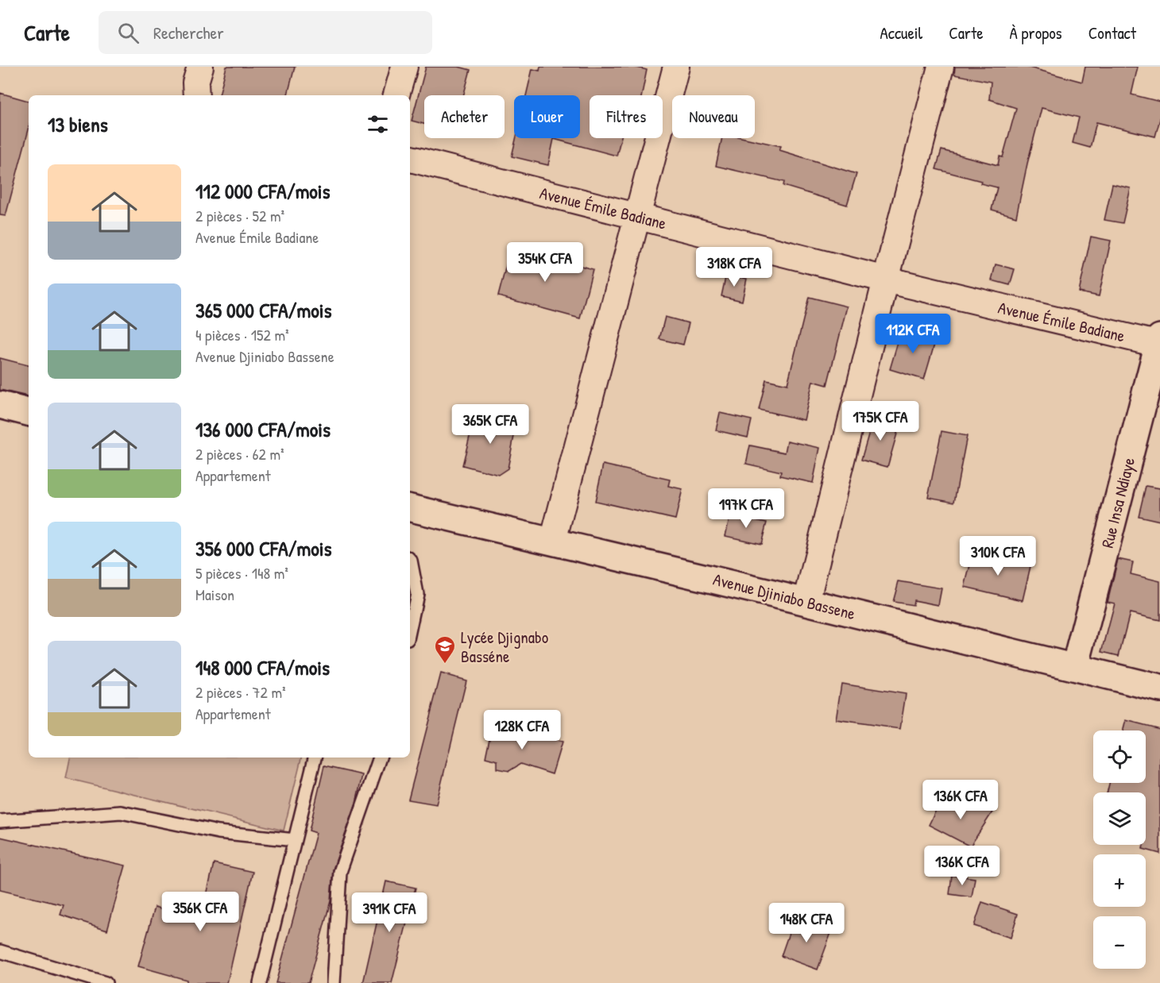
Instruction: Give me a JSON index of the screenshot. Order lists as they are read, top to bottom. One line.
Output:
{"streets":{"main road":["Rue Insa Ndiaye","Avenue Djiniabo Bassene"],"street":["Avenue Émile Badiane"]},"crossings":[["Avenue Émile Badiane","Rue Insa Ndiaye"],["Rue Insa Ndiaye","Avenue Djiniabo Bassene"]],"places":{"school or university":["Lycée Djignabo Basséne"]},"page":{"header":"Carte","search":"Rechercher","nav":["Accueil","Carte","À propos","Contact"],"chip":["Acheter","Louer","Filtres","Nouveau"],"heading":"13 biens","list":[{"name":"112 000 CFA/mois","note":"2 pièces · 52 m² · Avenue Émile Badiane"},{"name":"365 000 CFA/mois","note":"4 pièces · 152 m² · Avenue Djiniabo Bassene"},{"name":"136 000 CFA/mois","note":"2 pièces · 62 m² · Appartement"},{"name":"356 000 CFA/mois","note":"5 pièces · 148 m² · Maison"},{"name":"148 000 CFA/mois","note":"2 pièces · 72 m² · Appartement"}],"price":["354K CFA","318K CFA","112K CFA","175K CFA","365K CFA","197K CFA","310K CFA","128K CFA","136K CFA","136K CFA","356K CFA","391K CFA","148K CFA"],"map_buttons":["+","−"]}}
